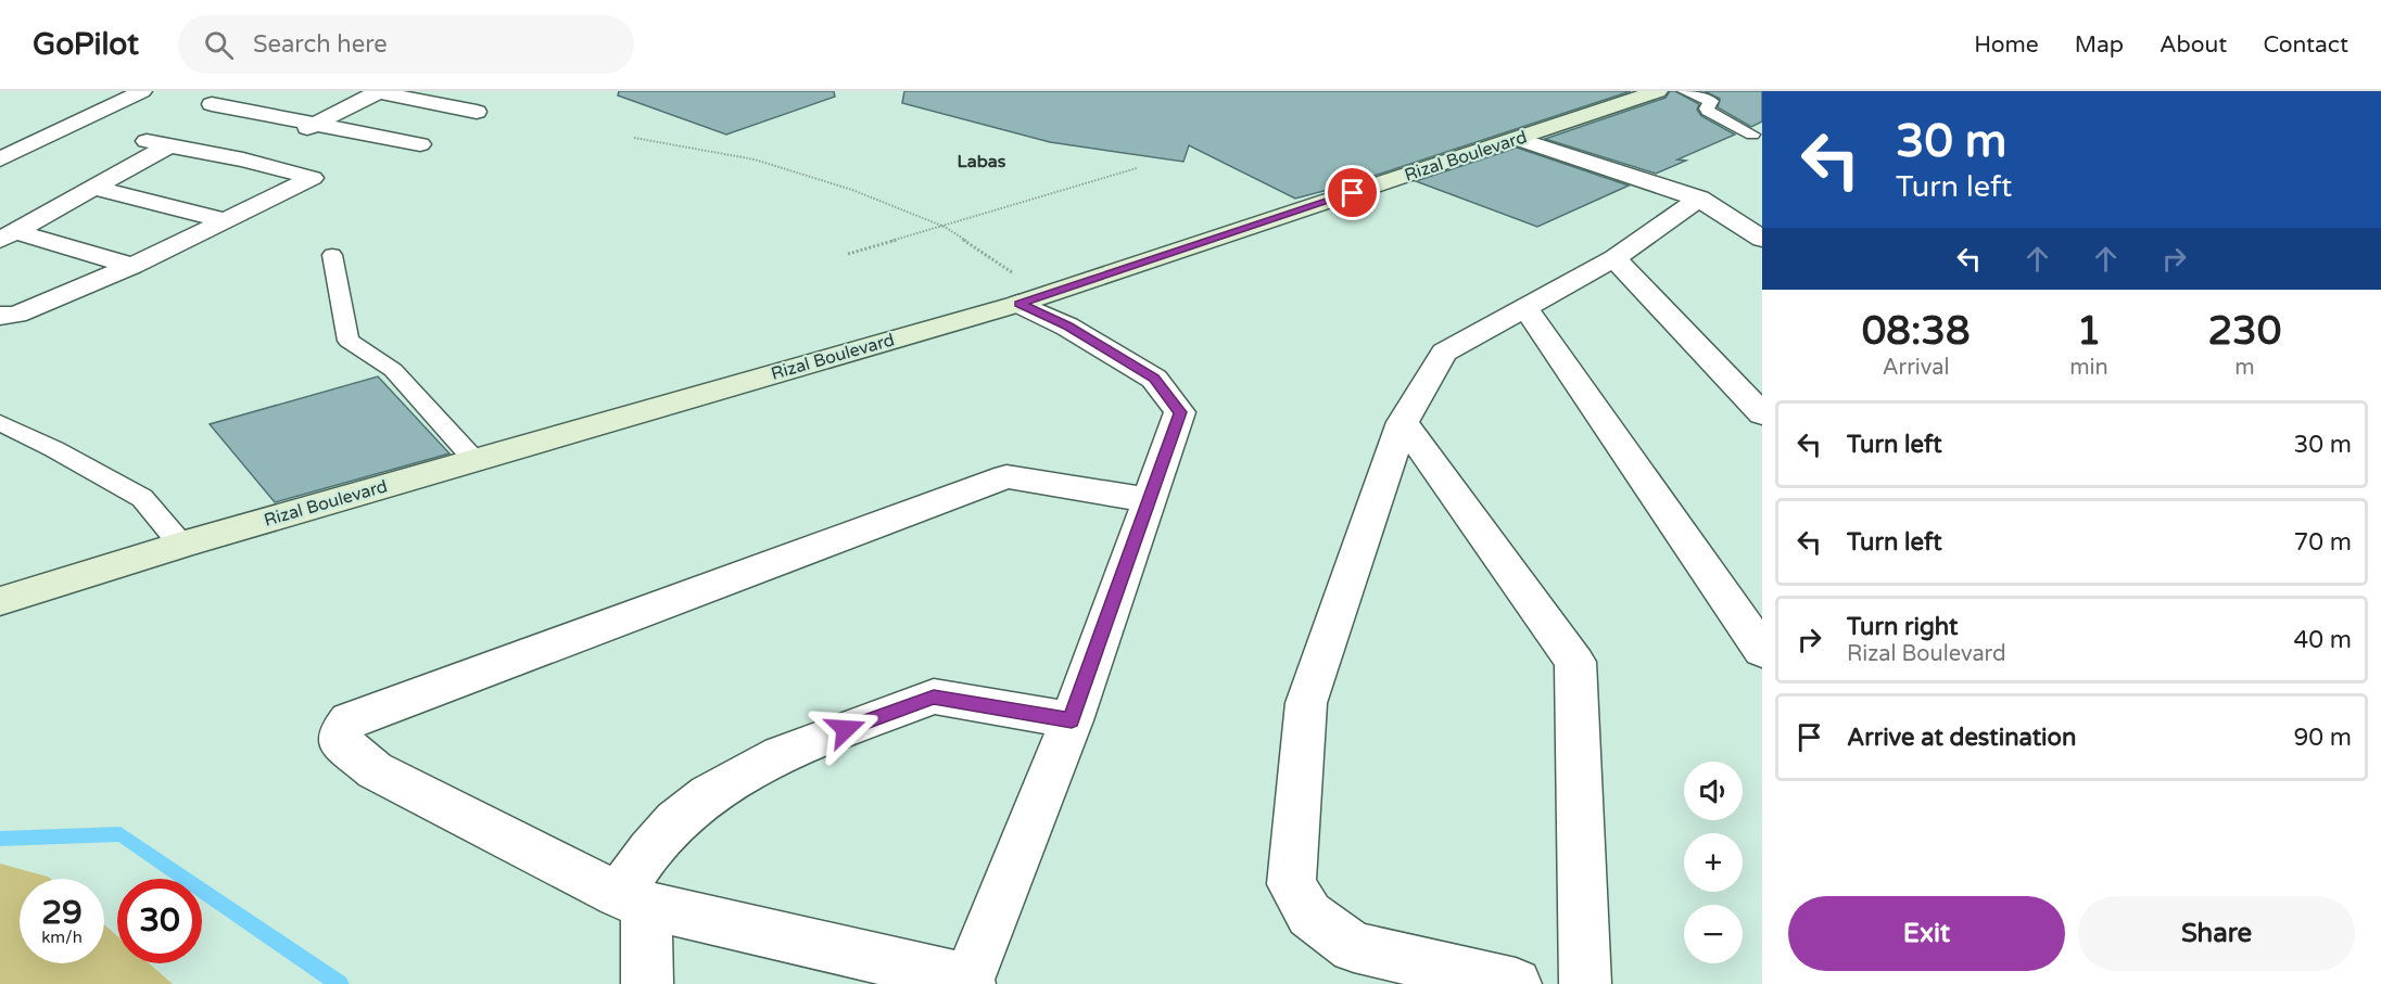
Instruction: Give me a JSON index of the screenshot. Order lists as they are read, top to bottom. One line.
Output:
{"streets":{"main road":["Rizal Boulevard"]},"districts":["Labas"],"page":{"header":"GoPilot","search":"Search here","nav":["Home","Map","About","Contact"],"turn":["30 m","Turn left"],"eta":["08:38","Arrival","1","min","230","m"],"list":[{"name":"Turn left","value":"30 m"},{"name":"Turn left","value":"70 m"},{"name":"Turn right","note":"Rizal Boulevard","value":"40 m"},{"name":"Arrive at destination","value":"90 m"}],"map_buttons":["+","−"],"speed":"29 km/h","limit":"30","buttons":["Exit","Share"]}}
